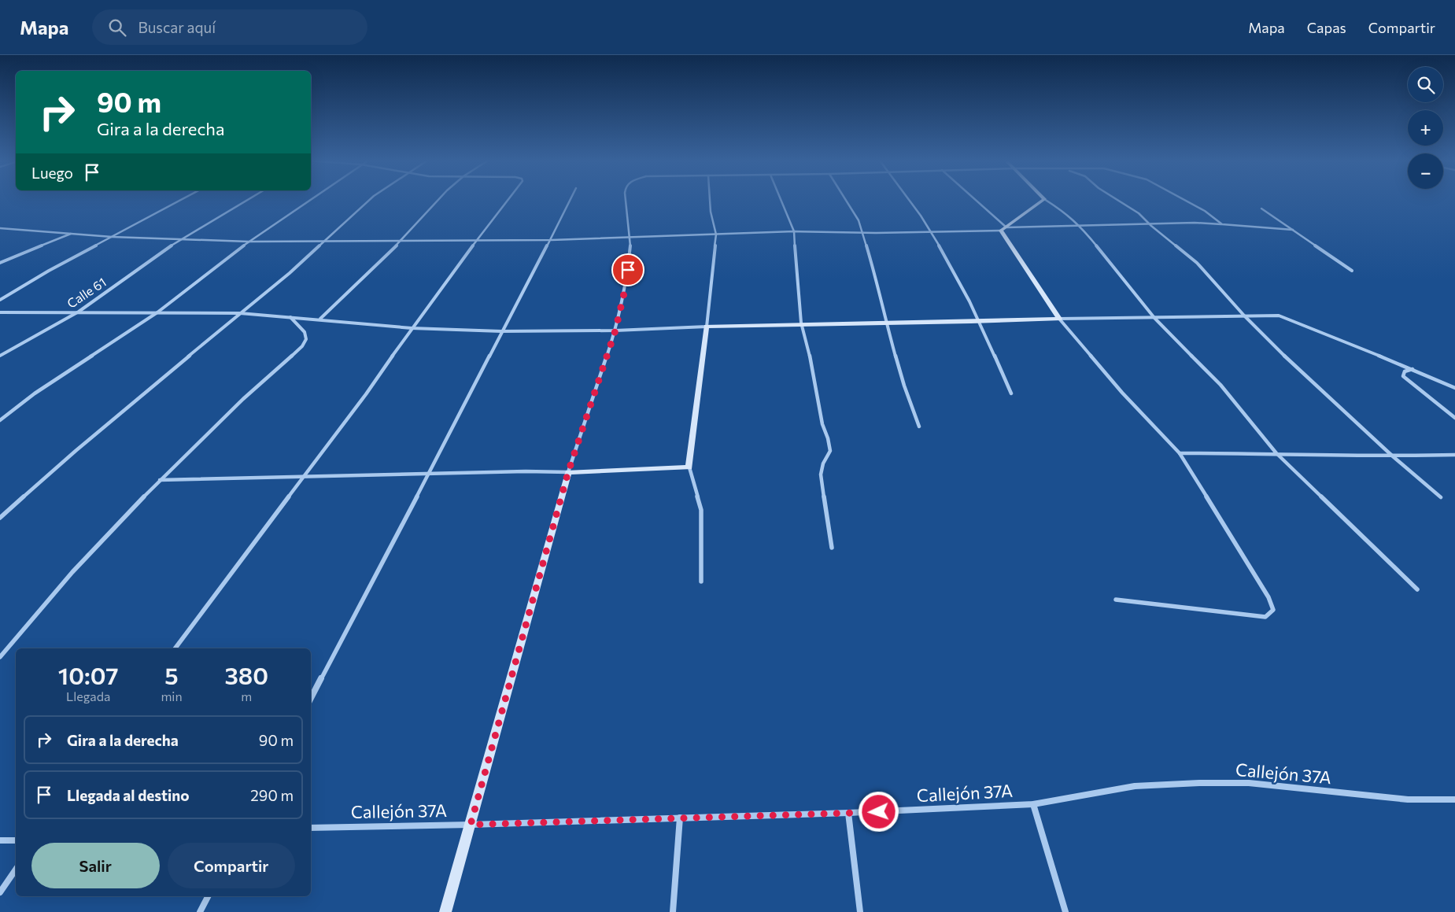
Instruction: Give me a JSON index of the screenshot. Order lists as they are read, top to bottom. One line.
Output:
{"streets":{"street":["Calle 61","Callejón 37A"]},"page":{"header":"Mapa","search":"Buscar aquí","nav":["Mapa","Capas","Compartir"],"map_buttons":["+","−"],"turn":["90 m","Gira a la derecha"],"then":"Luego","eta":["10:07","Llegada","5","min","380","m"],"list":[{"name":"Gira a la derecha","value":"90 m"},{"name":"Llegada al destino","value":"290 m"}],"buttons":["Salir","Compartir"]}}
